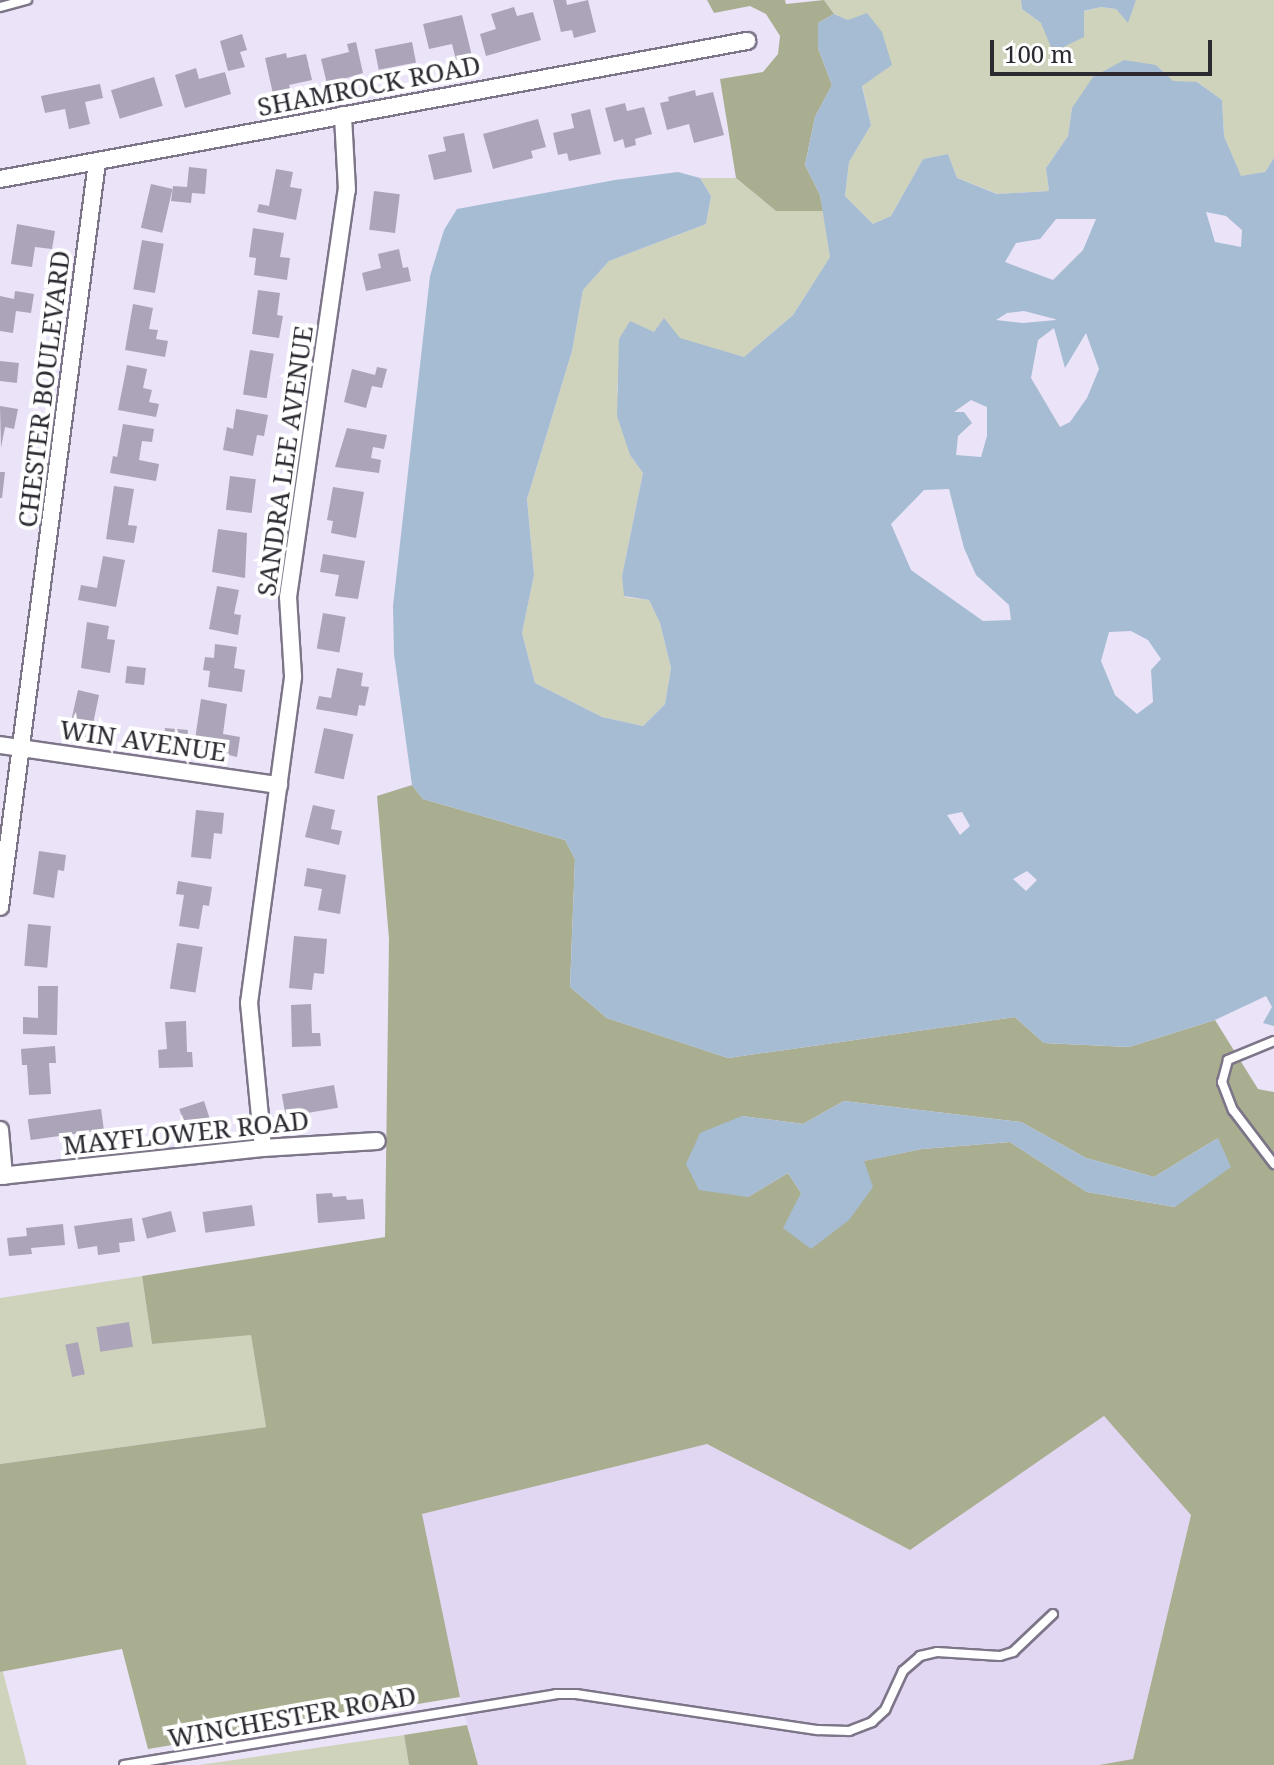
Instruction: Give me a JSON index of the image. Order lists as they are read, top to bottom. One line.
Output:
{"streets":{"street":["SHAMROCK ROAD","CHESTER BOULEVARD","SANDRA LEE AVENUE","WIN AVENUE","MAYFLOWER ROAD"],"lane":["WINCHESTER ROAD"]},"crossings":[["SHAMROCK ROAD","CHESTER BOULEVARD"],["SHAMROCK ROAD","SANDRA LEE AVENUE"],["CHESTER BOULEVARD","WIN AVENUE"],["SANDRA LEE AVENUE","WIN AVENUE"],["SANDRA LEE AVENUE","MAYFLOWER ROAD"]],"scale_bar":"100 m"}
